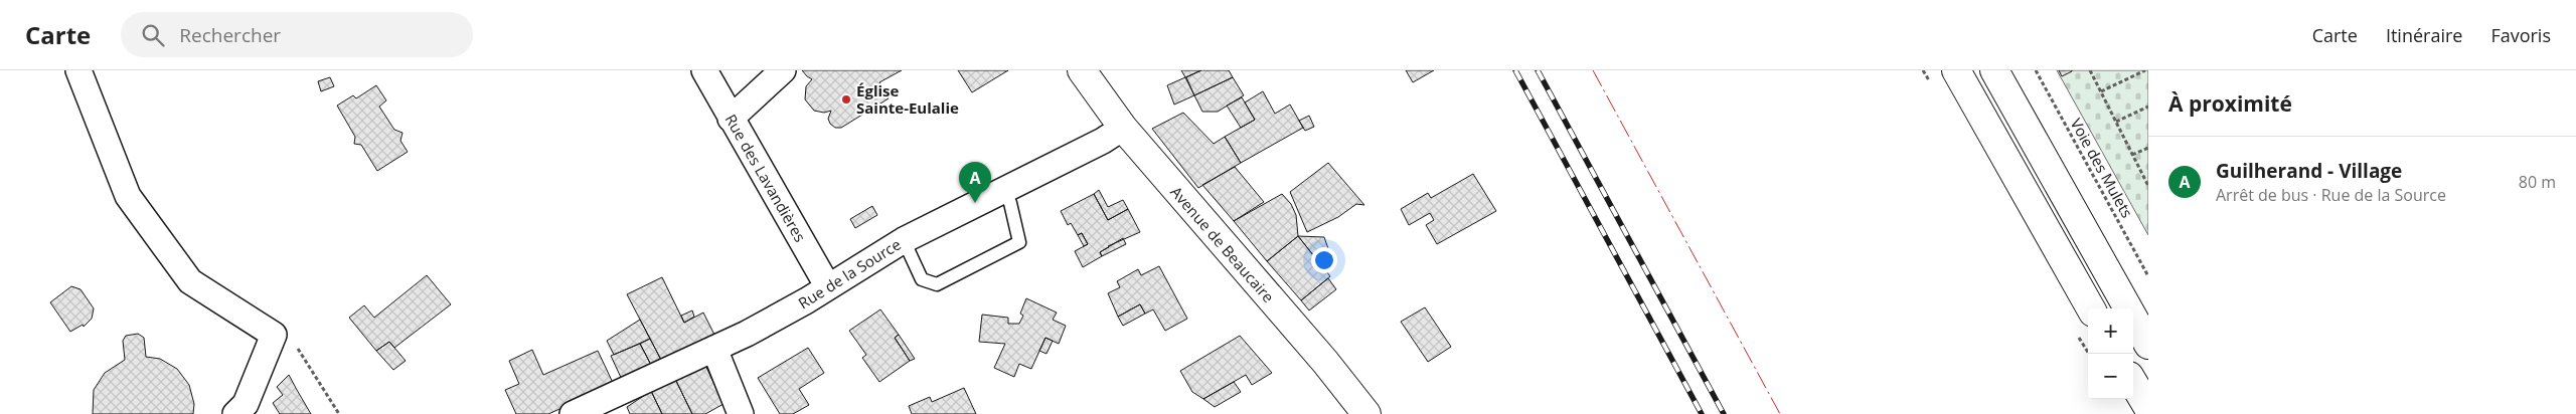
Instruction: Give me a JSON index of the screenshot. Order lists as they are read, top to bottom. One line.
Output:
{"streets":{"main road":["Avenue de Beaucaire"],"street":["Rue des Lavandières","Rue de la Source"],"path":["Voie des Mulets"]},"crossings":[["Rue des Lavandières","Rue de la Source"],["Avenue de Beaucaire","Rue de la Source"]],"places":["Église Sainte-Eulalie"],"page":{"header":"Carte","search":"Rechercher","nav":["Carte","Itinéraire","Favoris"],"heading":"À proximité","list":[{"mark":"A","name":"Guilherand - Village","note":"Arrêt de bus · Rue de la Source","value":"80 m"}],"pins":"A","map_buttons":["+","−"]}}
